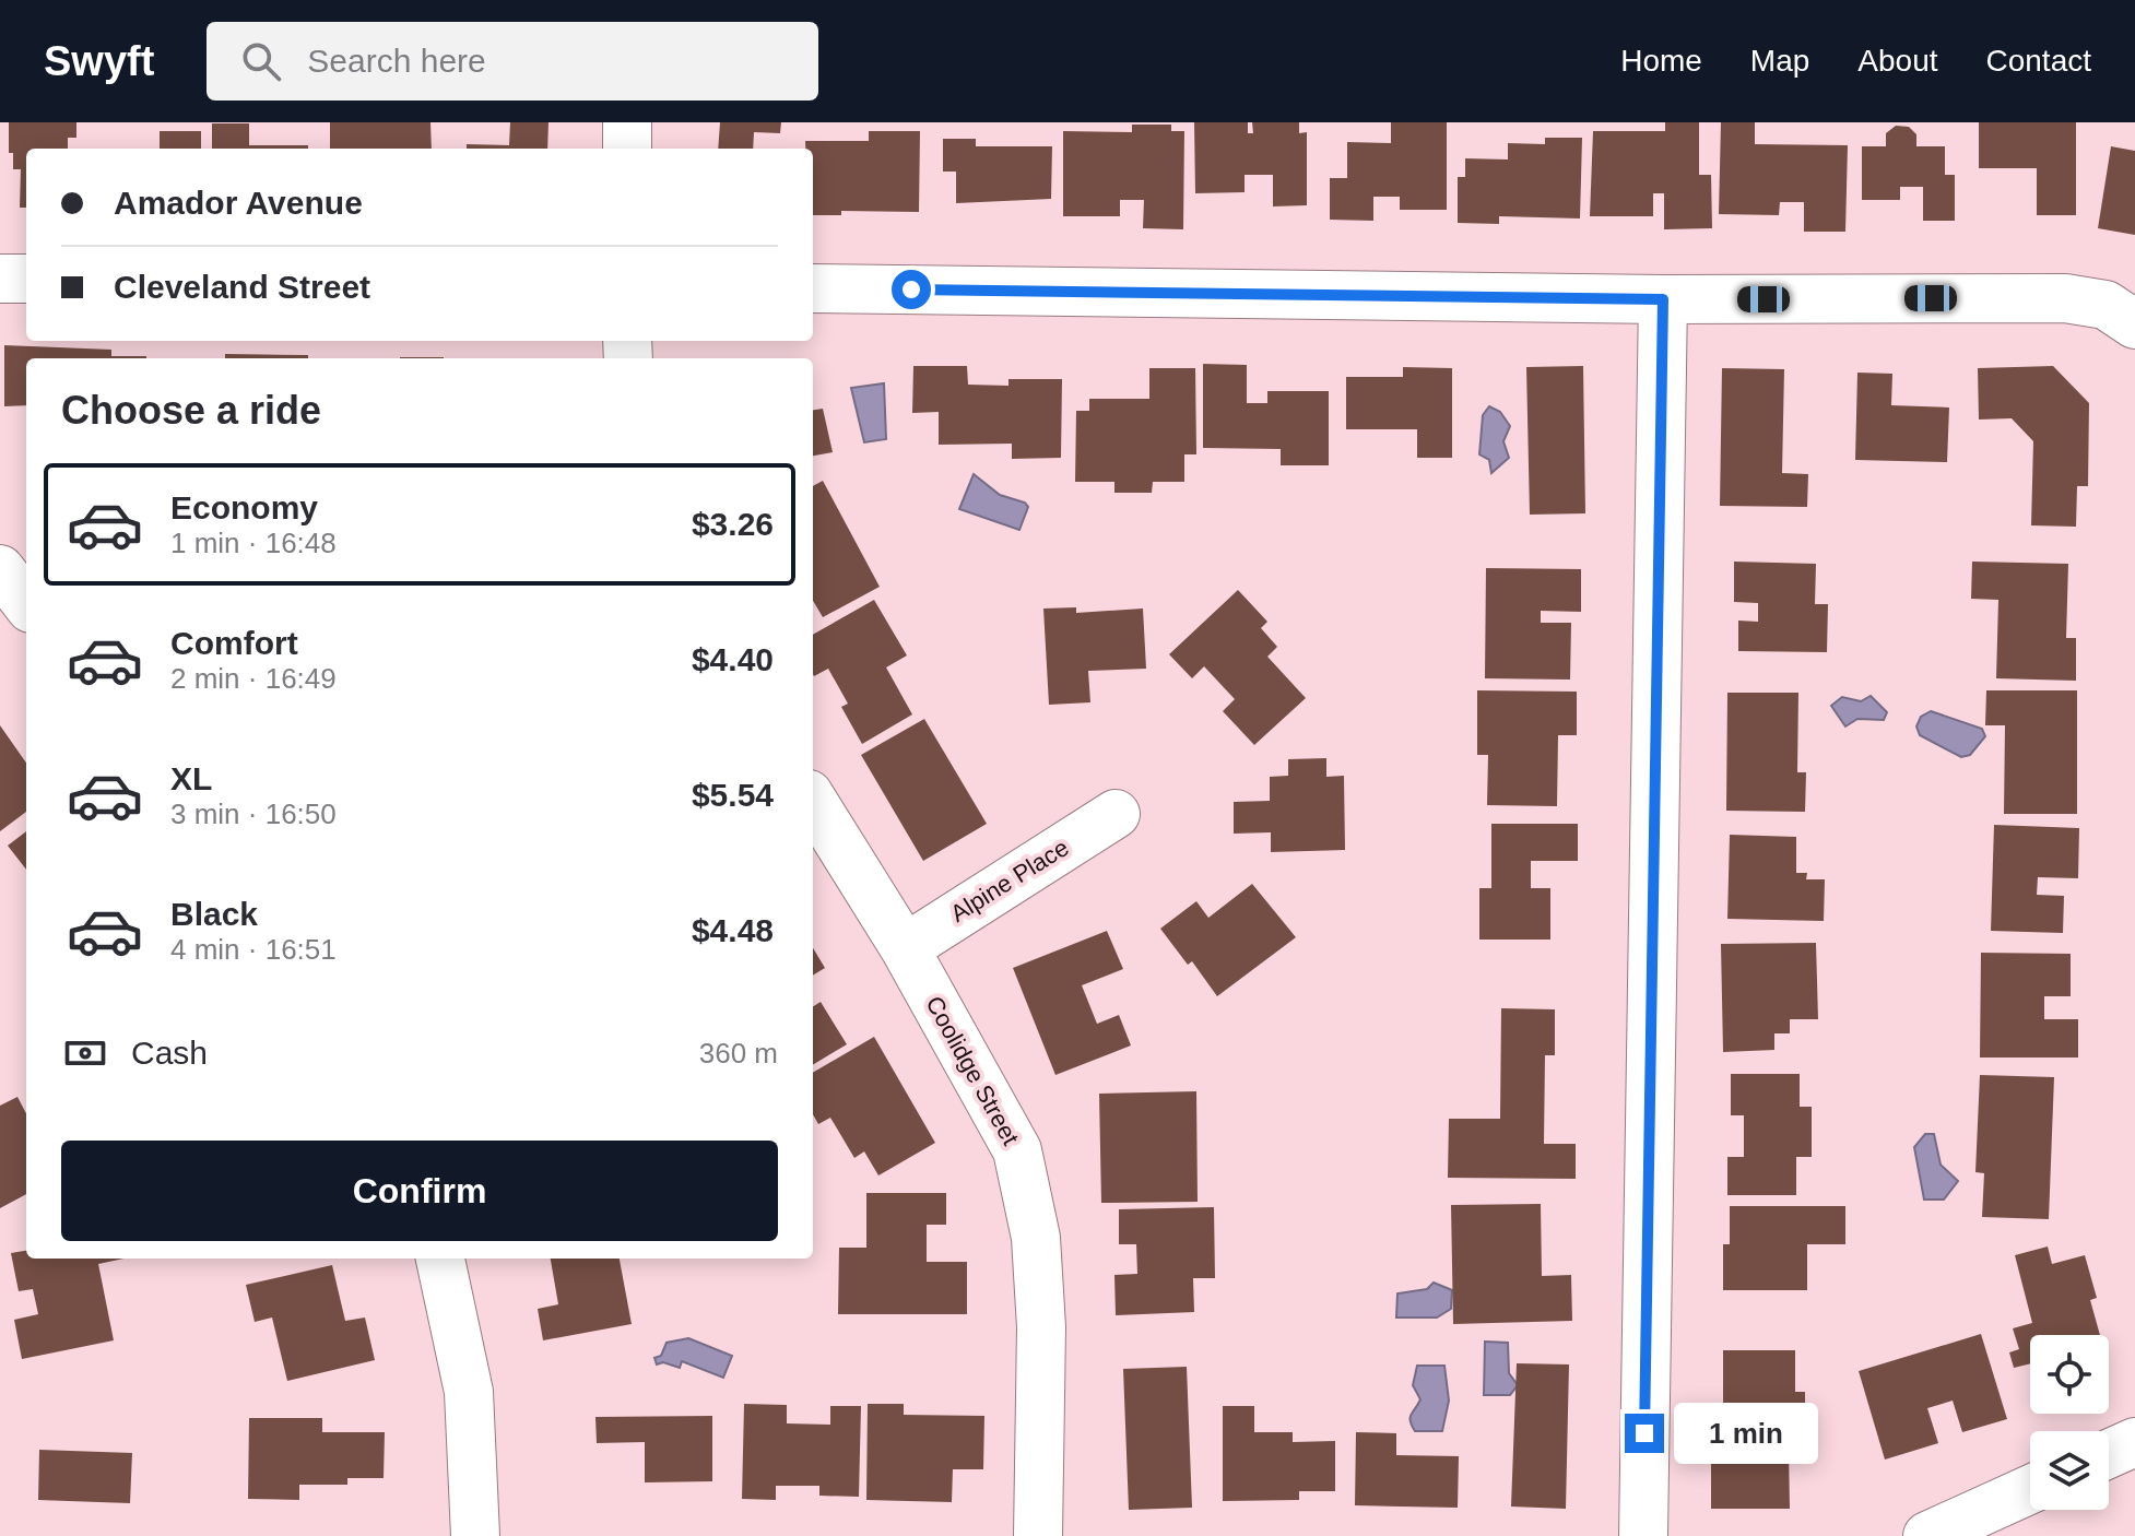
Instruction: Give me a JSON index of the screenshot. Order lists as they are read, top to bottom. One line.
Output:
{"streets":{"street":["Alpine Place","Coolidge Street"]},"crossings":[["Alpine Place","Coolidge Street"]],"page":{"header":"Swyft","search":"Search here","nav":["Home","Map","About","Contact"],"banner":["Amador Avenue","Cleveland Street"],"heading":"Choose a ride","list":[{"name":"Economy","note":"1 min · 16:48","value":"$3.26"},{"name":"Comfort","note":"2 min · 16:49","value":"$4.40"},{"name":"XL","note":"3 min · 16:50","value":"$5.54"},{"name":"Black","note":"4 min · 16:51","value":"$4.48"}],"pay":["Cash","360 m"],"buttons":"Confirm","bubble":"1 min"}}
